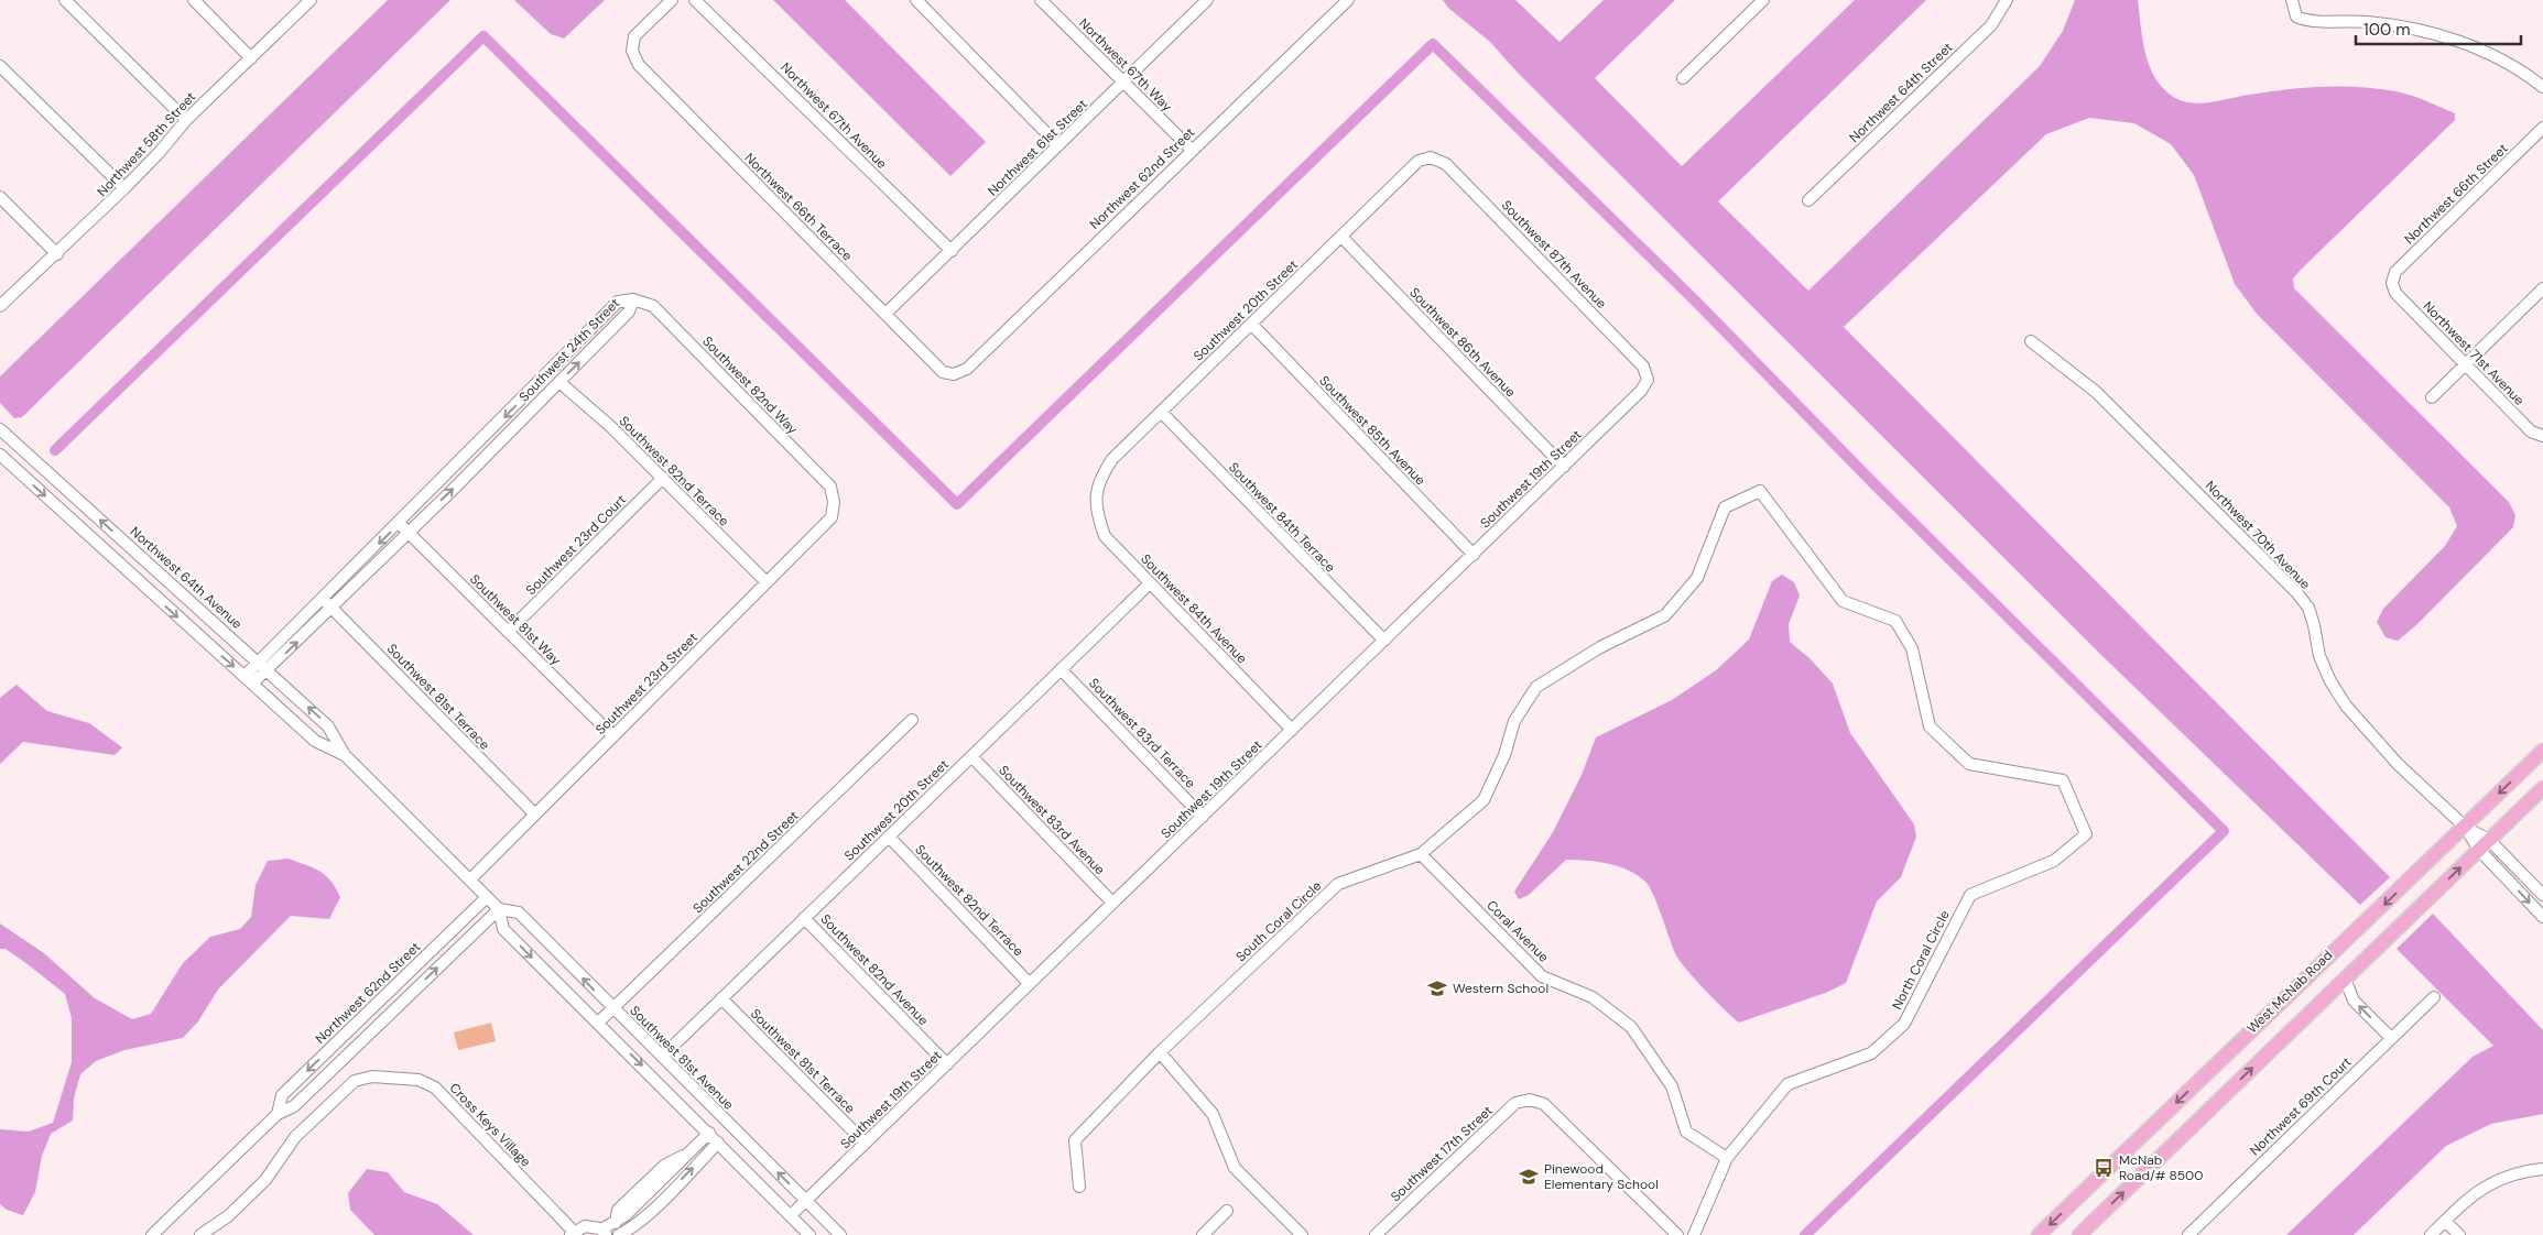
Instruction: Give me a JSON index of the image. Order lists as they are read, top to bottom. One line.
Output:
{"streets":{"main road":["West McNab Road"],"street":["Northwest 67th Way","Northwest 64th Street","Northwest 67th Avenue","Northwest 58th Street","Northwest 61st Street","Northwest 62nd Street","Northwest 66th Street","Northwest 66th Terrace","Southwest 87th Avenue","Southwest 20th Street","Southwest 86th Avenue","Southwest 24th Street","Northwest 71st Avenue","Southwest 82nd Way","Southwest 85th Avenue","Southwest 82nd Terrace","Southwest 19th Street","Southwest 84th Terrace","Northwest 70th Avenue","Southwest 23rd Court","Northwest 64th Avenue","Southwest 84th Avenue","Southwest 81st Way","Southwest 23rd Street","Southwest 81st Terrace","Southwest 83rd Terrace","Southwest 83rd Avenue","Southwest 22nd Street","South Coral Circle","Coral Avenue","North Coral Circle","Southwest 82nd Avenue","Southwest 81st Avenue","Northwest 69th Court","Cross Keys Village","Southwest 17th Street"]},"crossings":[["Northwest 67th Way","Northwest 61st Street"],["Northwest 67th Way","Northwest 62nd Street"],["Northwest 67th Avenue","Northwest 61st Street"],["Northwest 61st Street","Northwest 66th Terrace"],["Northwest 62nd Street","Northwest 66th Terrace"],["Northwest 62nd Street","Southwest 81st Avenue"],["Northwest 66th Street","Northwest 71st Avenue"],["Southwest 87th Avenue","Southwest 20th Street"],["Southwest 87th Avenue","Southwest 19th Street"],["Southwest 20th Street","Southwest 86th Avenue"],["Southwest 20th Street","Southwest 85th Avenue"],["Southwest 20th Street","Southwest 82nd Terrace"],["Southwest 20th Street","Southwest 84th Terrace"],["Southwest 20th Street","Southwest 84th Avenue"],["Southwest 20th Street","Southwest 81st Terrace"],["Southwest 20th Street","Southwest 83rd Terrace"],["Southwest 20th Street","Southwest 83rd Avenue"],["Southwest 20th Street","Southwest 82nd Avenue"],["Southwest 20th Street","Southwest 81st Avenue"],["Southwest 86th Avenue","Southwest 19th Street"],["Southwest 24th Street","Southwest 82nd Way"],["Southwest 24th Street","Southwest 82nd Terrace"],["Southwest 24th Street","Northwest 64th Avenue"],["Southwest 24th Street","Southwest 81st Way"],["Southwest 24th Street","Southwest 81st Terrace"],["Southwest 82nd Way","Southwest 23rd Street"],["Southwest 85th Avenue","Southwest 19th Street"],["Southwest 82nd Terrace","Southwest 19th Street"],["Southwest 82nd Terrace","Southwest 23rd Court"],["Southwest 82nd Terrace","Southwest 23rd Street"],["Southwest 19th Street","Southwest 84th Terrace"],["Southwest 19th Street","Southwest 84th Avenue"],["Southwest 19th Street","Southwest 81st Terrace"],["Southwest 19th Street","Southwest 83rd Terrace"],["Southwest 19th Street","Southwest 83rd Avenue"],["Southwest 19th Street","Southwest 82nd Avenue"],["Southwest 19th Street","Southwest 81st Avenue"],["Northwest 70th Avenue","West McNab Road"],["Southwest 23rd Court","Southwest 81st Way"],["Northwest 64th Avenue","Southwest 23rd Street"],["Northwest 64th Avenue","Southwest 81st Avenue"],["Southwest 81st Way","Southwest 23rd Street"],["Southwest 23rd Street","Southwest 81st Terrace"],["Southwest 23rd Street","Southwest 81st Avenue"],["Southwest 22nd Street","Southwest 81st Avenue"],["South Coral Circle","Coral Avenue"],["South Coral Circle","North Coral Circle"],["Coral Avenue","North Coral Circle"]],"places":{"school or university":["Western School","Pinewood Elementary School"],"bus stop":["McNab Road/# 8500"]},"scale_bar":"100 m"}
